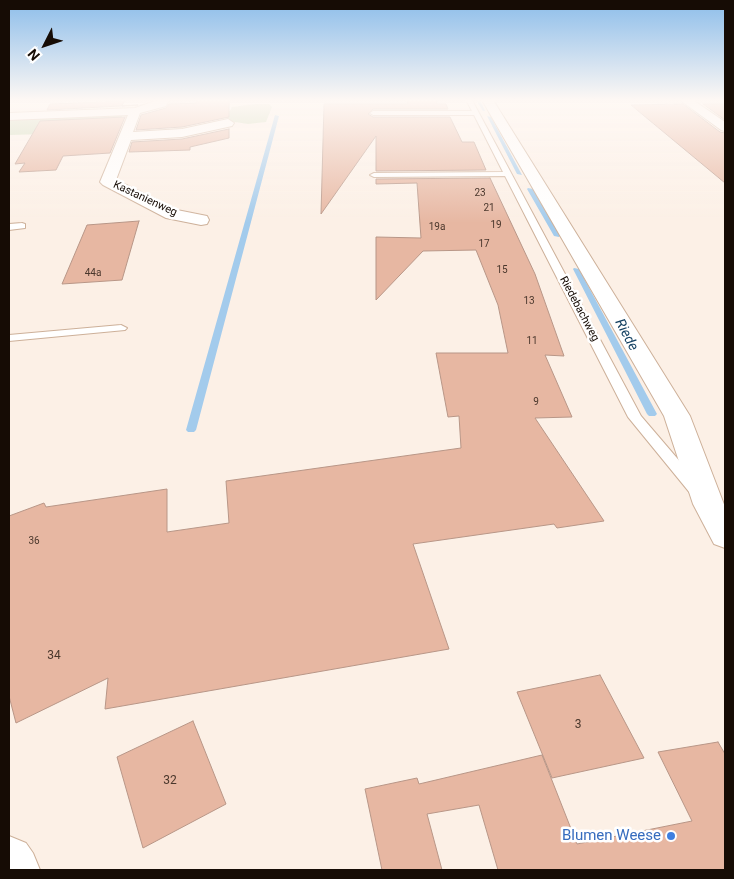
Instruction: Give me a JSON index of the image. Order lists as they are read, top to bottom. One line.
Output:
{"streets":{"street":["Kastanienweg","Riedebachweg"]},"water":["Riede"],"places":["Blumen Weese"],"house_numbers":["23","21","19","19a","17","15","44a","13","11","9","36","34","3","32"],"north":"bottom left"}
